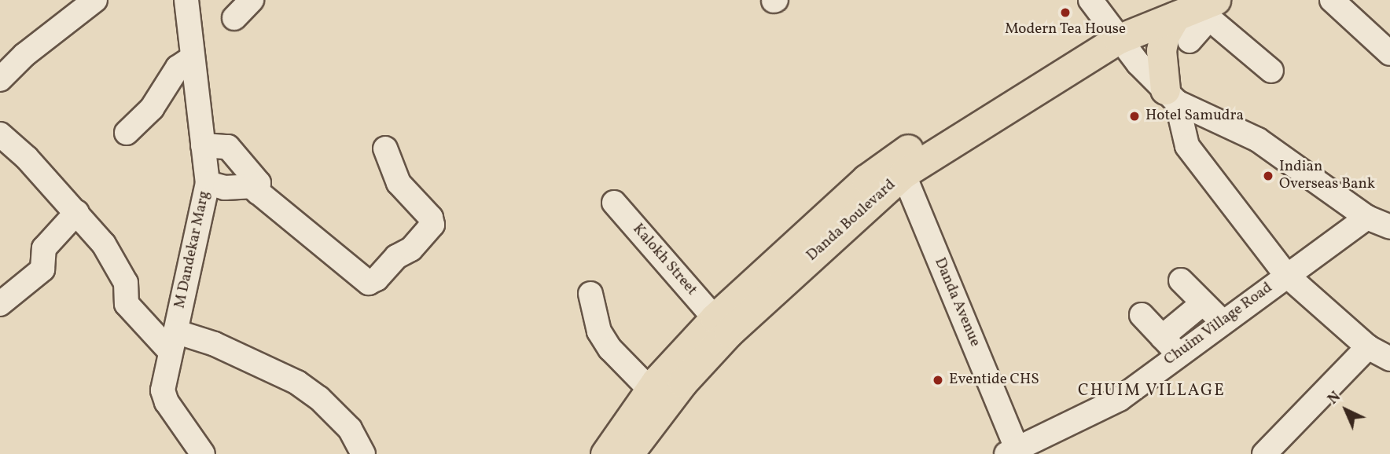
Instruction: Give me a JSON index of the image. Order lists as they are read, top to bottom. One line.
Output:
{"streets":{"street":["M Dandekar Marg","Kalokh Street","Danda Avenue","Chuim Village Road"]},"crossings":[["Danda Avenue","Chuim Village Road"]],"districts":["CHUIM VILLAGE"],"places":["Modern Tea House","Hotel Samudra","Indian Overseas Bank","Eventide CHS"],"north":"top left"}
